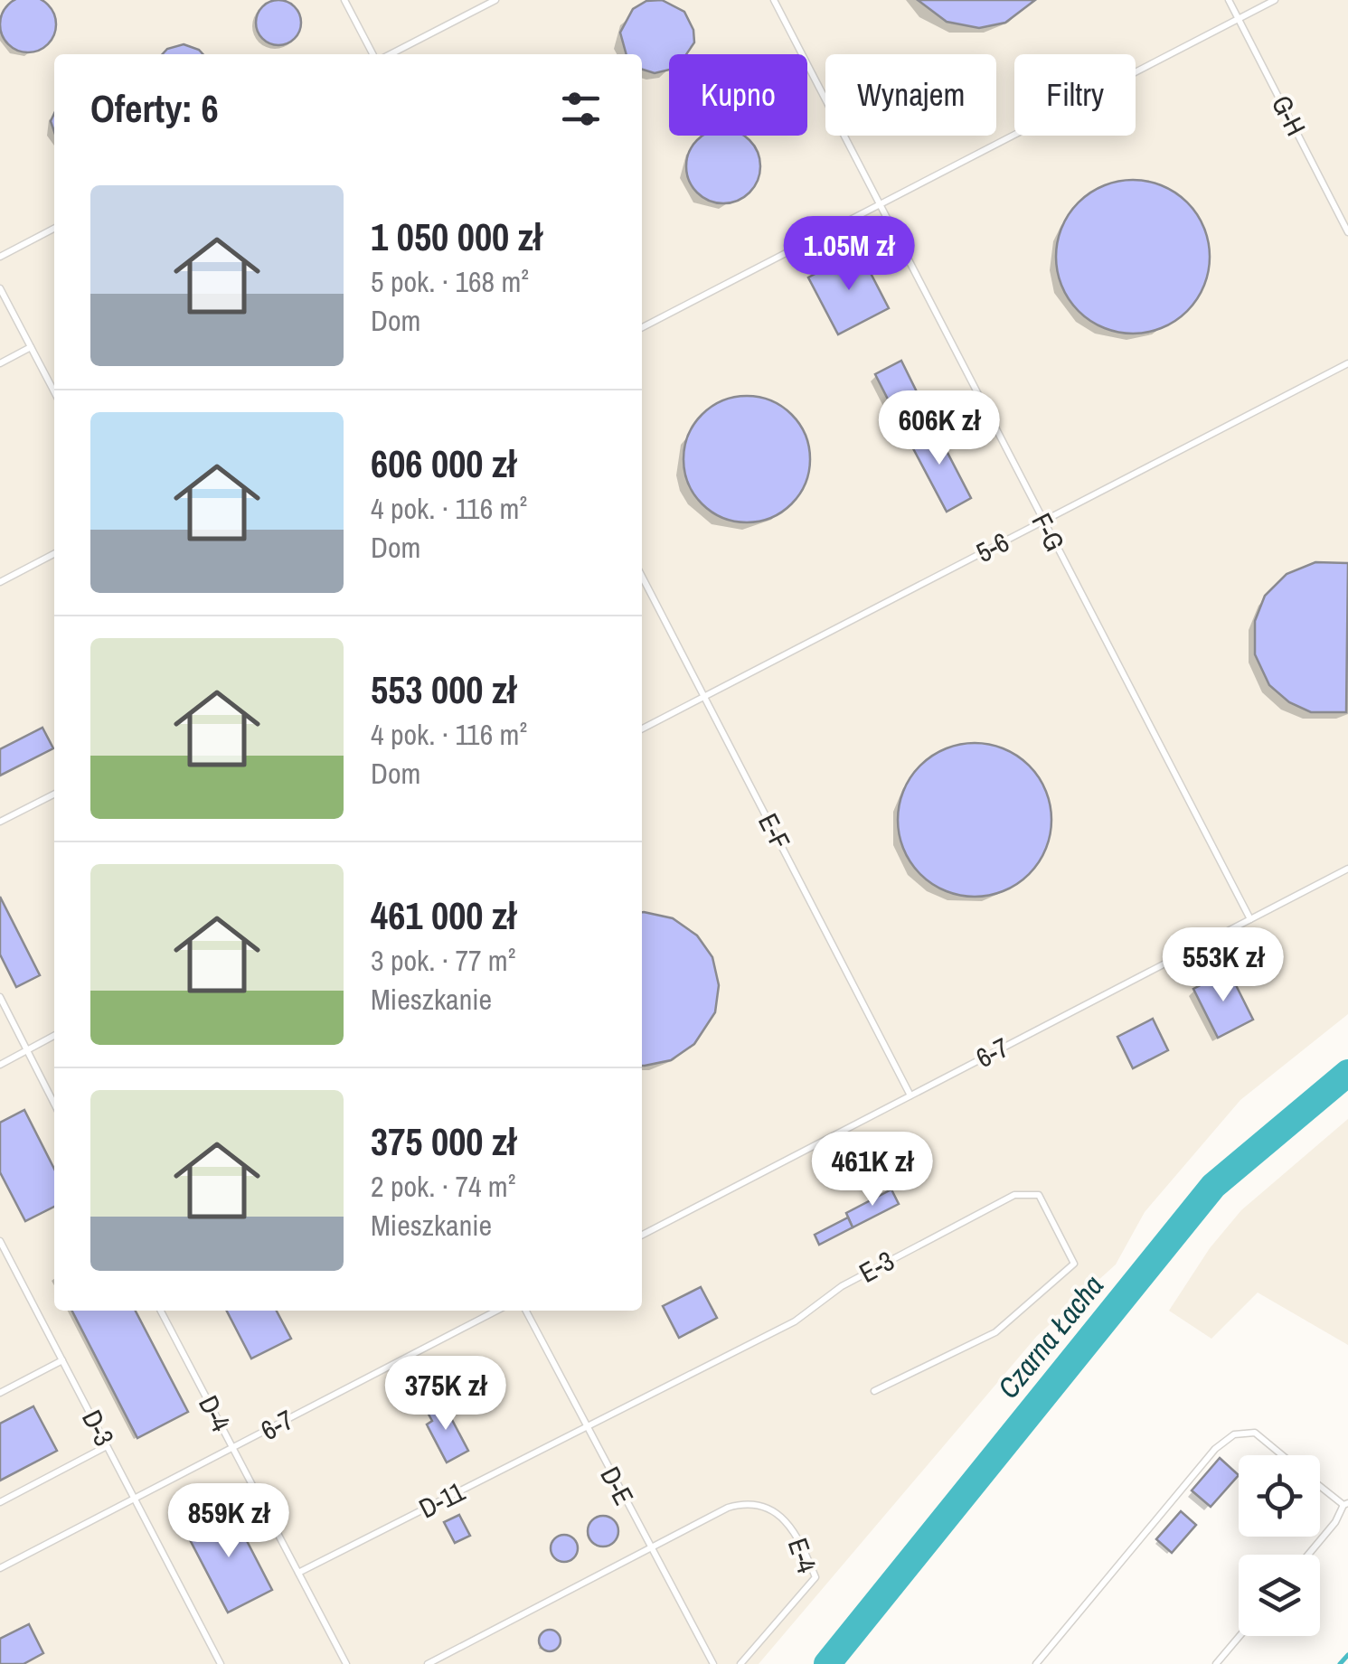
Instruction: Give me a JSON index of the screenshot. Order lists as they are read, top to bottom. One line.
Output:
{"streets":{"lane":["G-H","F-G","5-6","E-F","6-7","E-3","D-4","D-3","D-E","D-11","E-4"]},"crossings":[["F-G","5-6"],["F-G","6-7"],["5-6","E-F"],["E-F","6-7"],["6-7","D-4"],["6-7","D-3"],["E-3","D-E"],["E-3","D-11"],["D-4","D-11"],["D-E","D-11"],["D-E","E-4"]],"water":["Czarna Łacha"],"page":{"chip":["Kupno","Wynajem","Filtry"],"heading":"Oferty: 6","list":[{"name":"1 050 000 zł","note":"5 pok. · 168 m² · Dom"},{"name":"606 000 zł","note":"4 pok. · 116 m² · Dom"},{"name":"553 000 zł","note":"4 pok. · 116 m² · Dom"},{"name":"461 000 zł","note":"3 pok. · 77 m² · Mieszkanie"},{"name":"375 000 zł","note":"2 pok. · 74 m² · Mieszkanie"}],"price":["1.05M zł","606K zł","553K zł","461K zł","375K zł","859K zł"]}}
